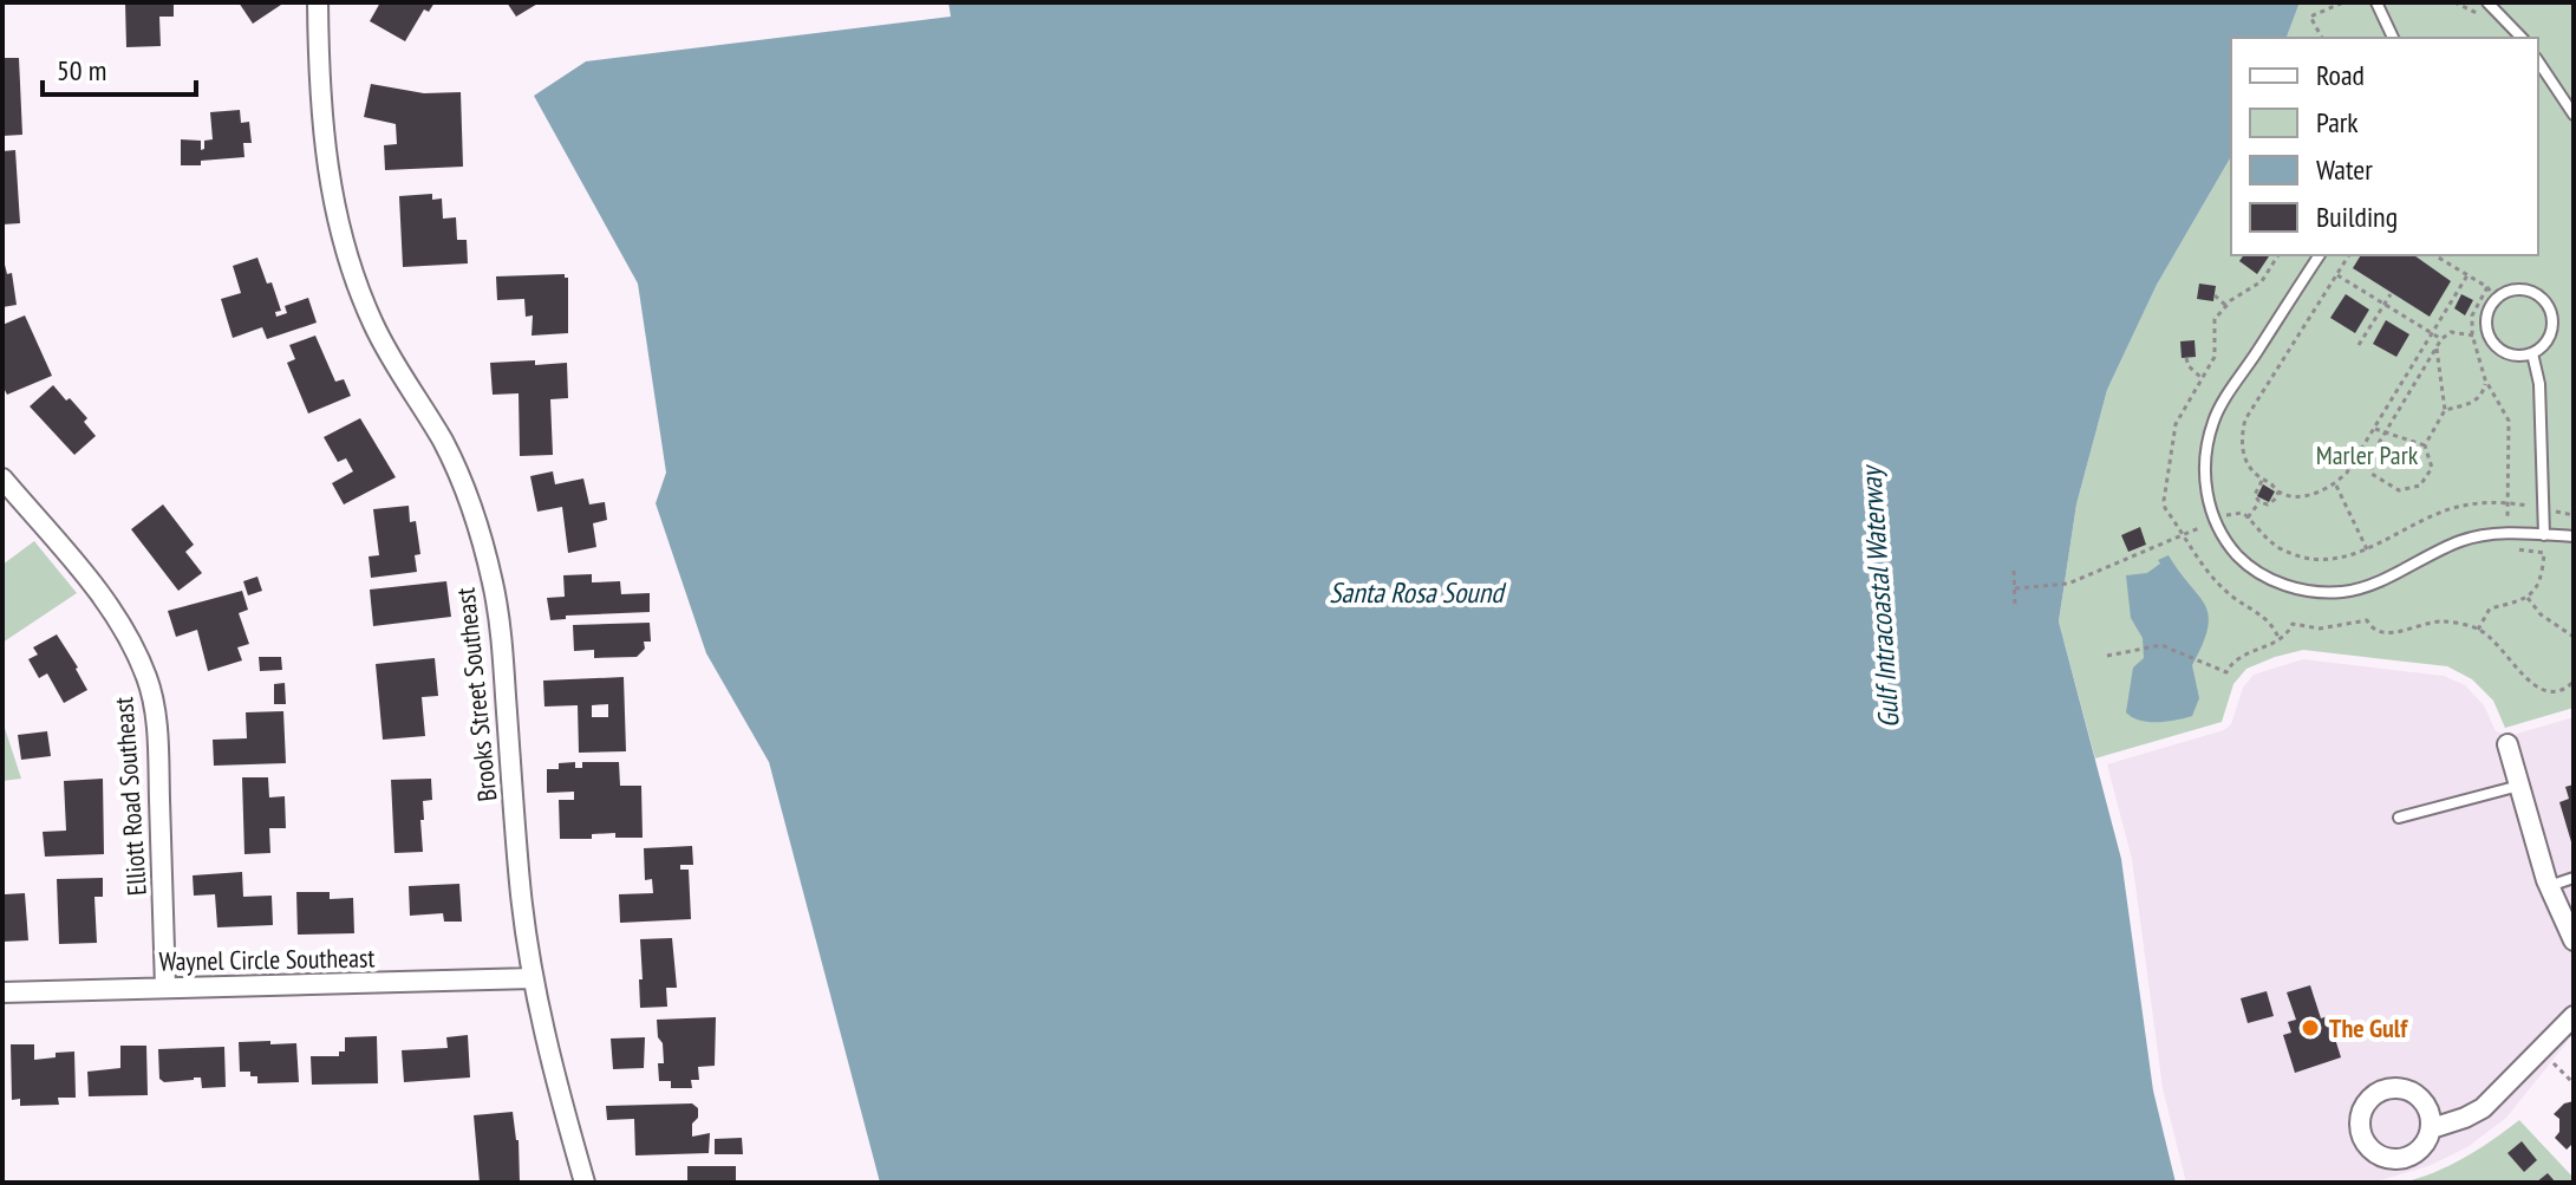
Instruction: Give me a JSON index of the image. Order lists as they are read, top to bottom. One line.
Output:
{"streets":{"street":["Brooks Street Southeast","Elliott Road Southeast","Waynel Circle Southeast"]},"crossings":[["Brooks Street Southeast","Waynel Circle Southeast"],["Elliott Road Southeast","Waynel Circle Southeast"]],"water":["Santa Rosa Sound","Gulf Intracoastal Waterway"],"parks":["Marler Park"],"places":["The Gulf"],"legend":["Road","Park","Water","Building"],"scale_bar":"50 m"}
